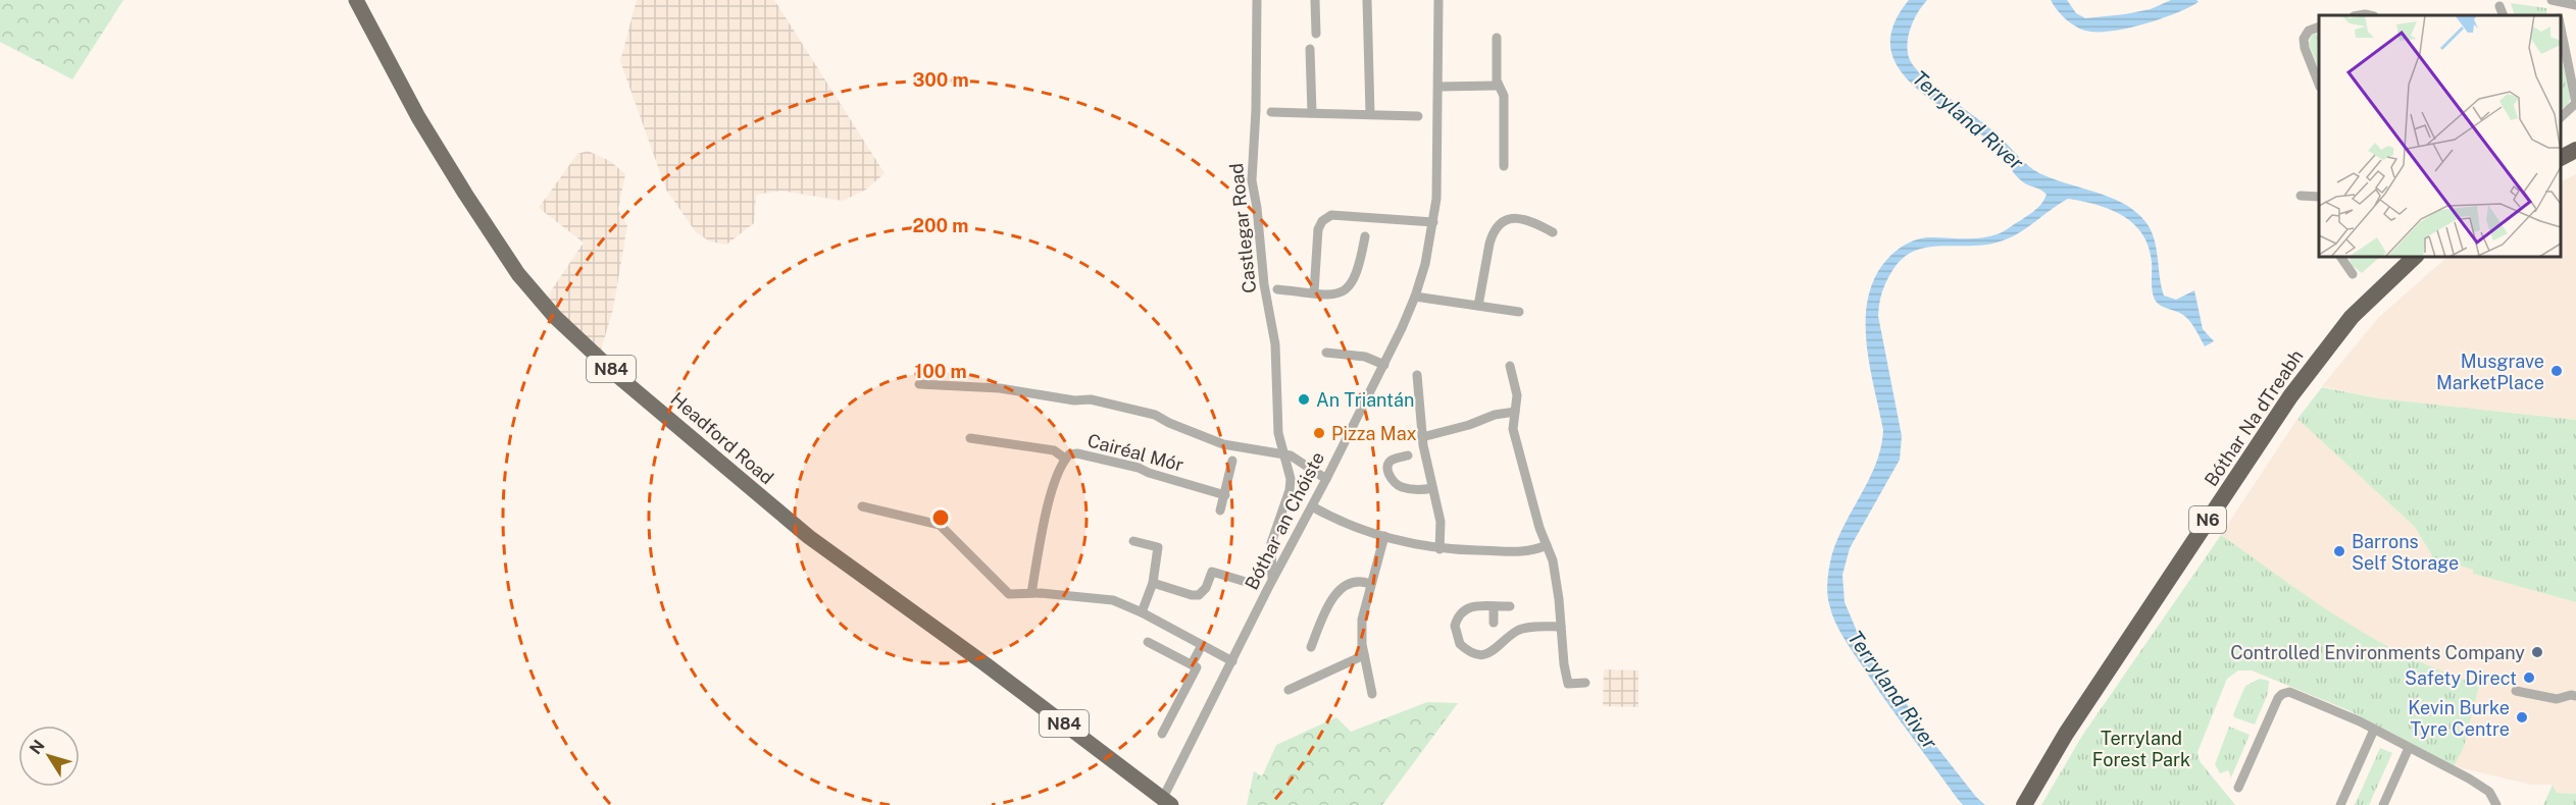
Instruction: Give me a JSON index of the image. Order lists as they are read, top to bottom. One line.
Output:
{"streets":{"highway":["Bóthar Na dTreabh","N6"],"main road":["N84","Headford Road"],"street":["Castlegar Road","Cairéal Mór","Bóthar an Chóiste"]},"crossings":[["Castlegar Road","Bóthar an Chóiste"],["Headford Road","Bóthar an Chóiste"]],"water":["Terryland River"],"parks":["Terryland Forest Park"],"places":["Musgrave MarketPlace","An Triantán","Pizza Max","Barrons Self Storage","Controlled Environments Company","Safety Direct","Kevin Burke Tyre Centre"],"north":"top left","rings":["300 m","200 m","100 m"]}
